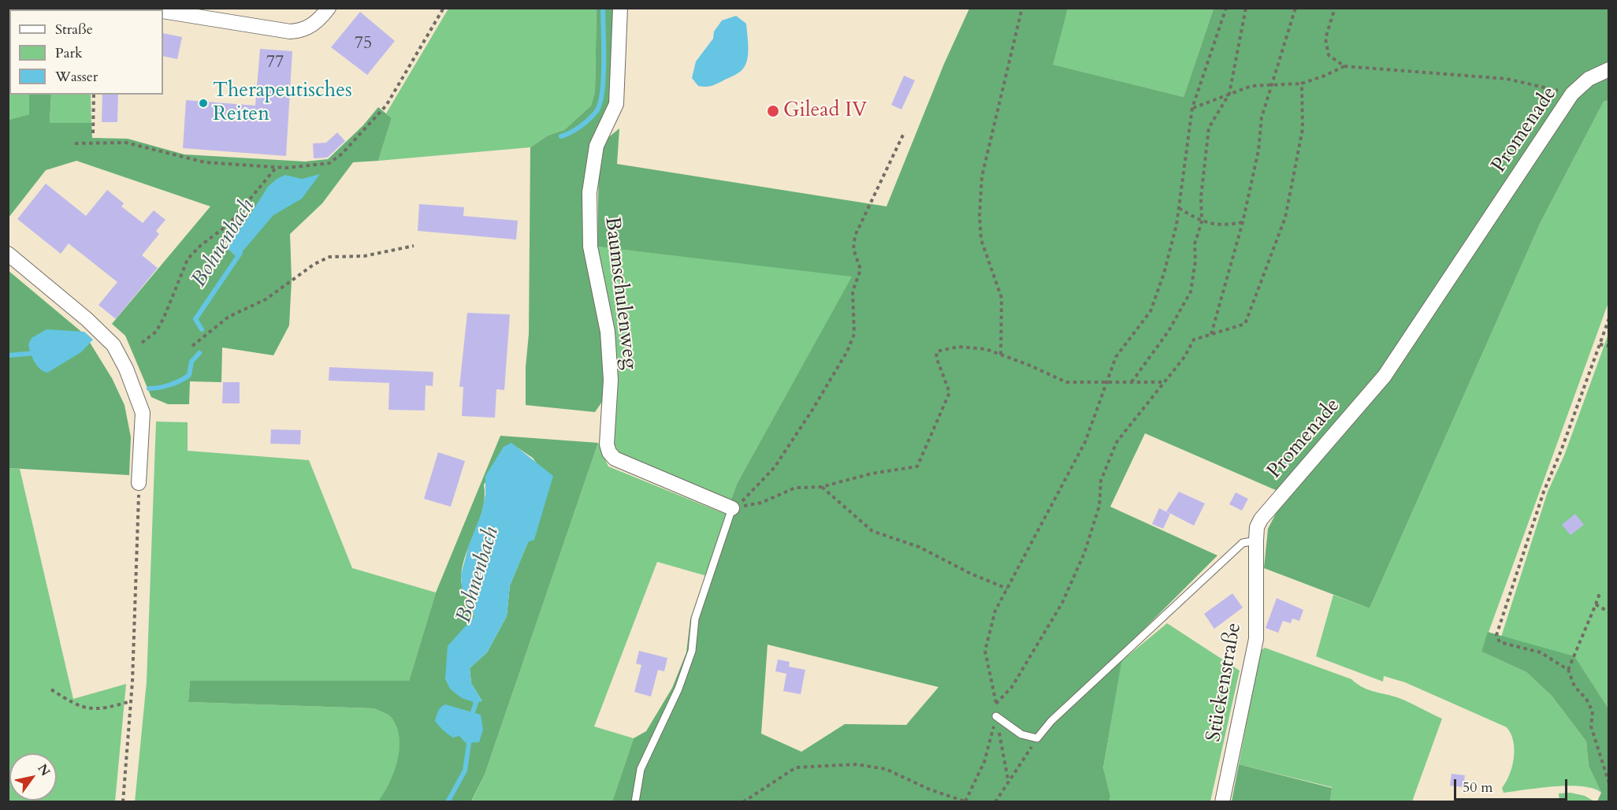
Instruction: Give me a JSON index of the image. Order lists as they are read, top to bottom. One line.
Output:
{"streets":{"street":["Promenade","Baumschulenweg","Stückenstraße"]},"crossings":[["Promenade","Stückenstraße"]],"water":["Bohnenbach"],"places":["Therapeutisches Reiten","Gilead IV"],"house_numbers":["75","77"],"legend":["Straße","Park","Wasser"],"scale_bar":"50 m","north":"top right"}
